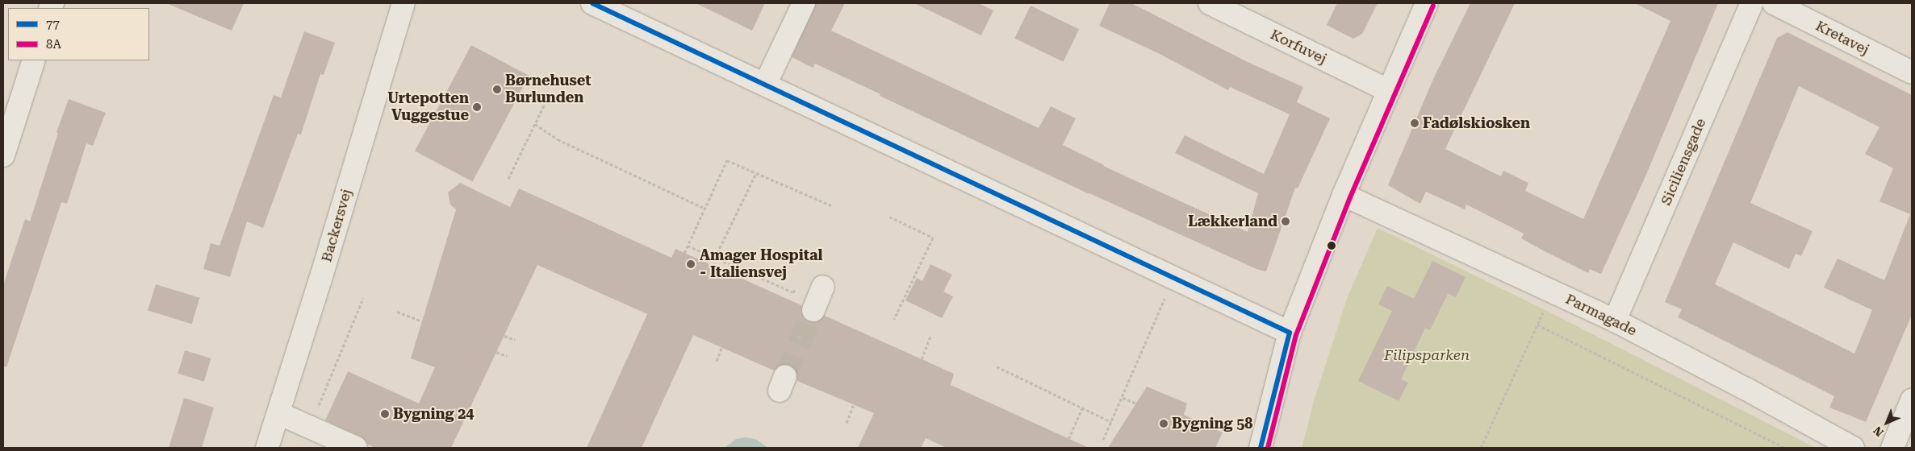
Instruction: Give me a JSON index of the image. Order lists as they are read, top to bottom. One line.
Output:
{"streets":{"street":["Kretavej","Korfuvej","Siciliensgade","Backersvej","Parmagade"]},"crossings":[["Siciliensgade","Parmagade"]],"parks":["Filipsparken"],"places":["Børnehuset Burlunden","Urtepotten Vuggestue","Fadølskiosken","Lækkerland","Amager Hospital - Italiensvej","Bygning 24","Bygning 58"],"lines":["transit line 77","transit line 8A"],"legend":["77","8A"],"north":"bottom left"}
